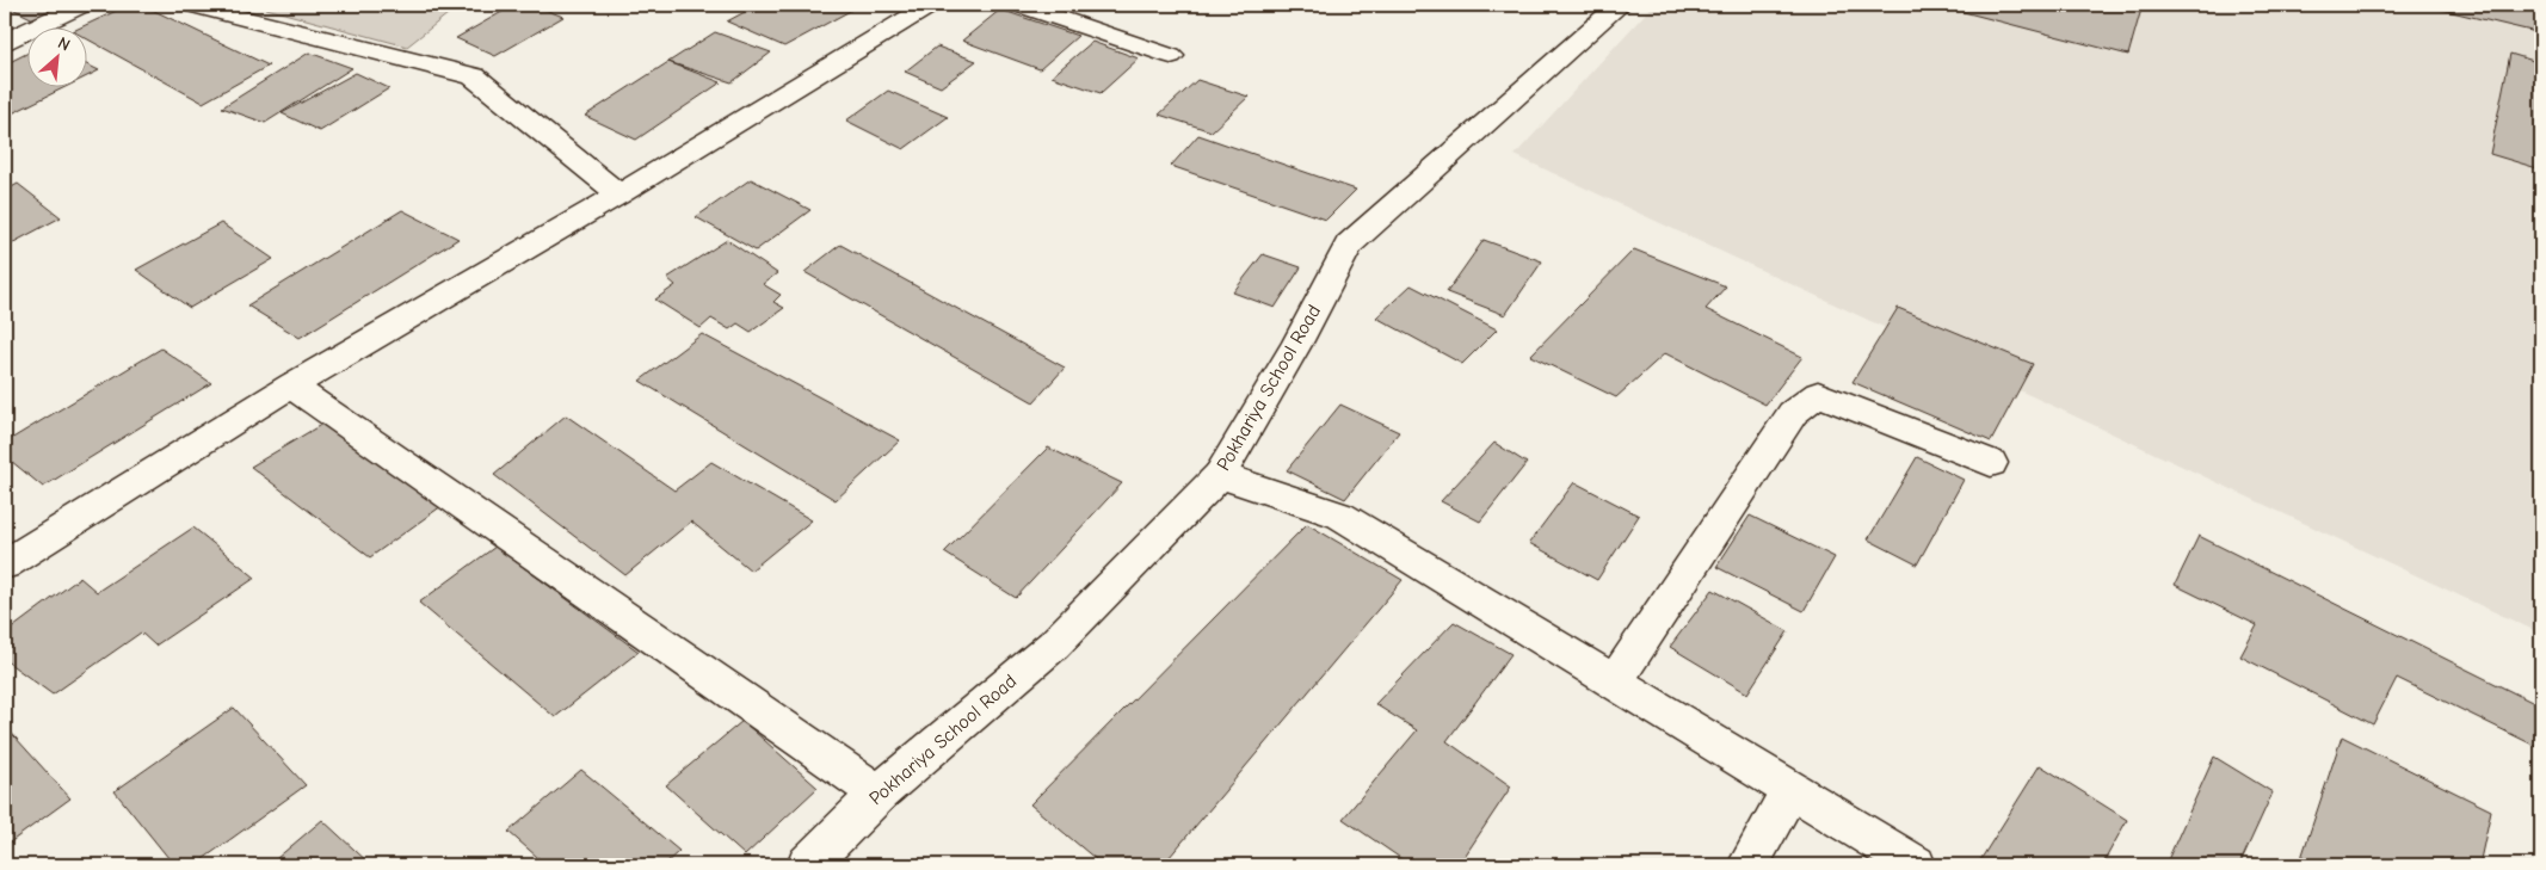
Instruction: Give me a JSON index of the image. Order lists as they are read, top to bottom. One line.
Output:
{"streets":{"street":["Pokhariya School Road"]},"north":"top right"}
